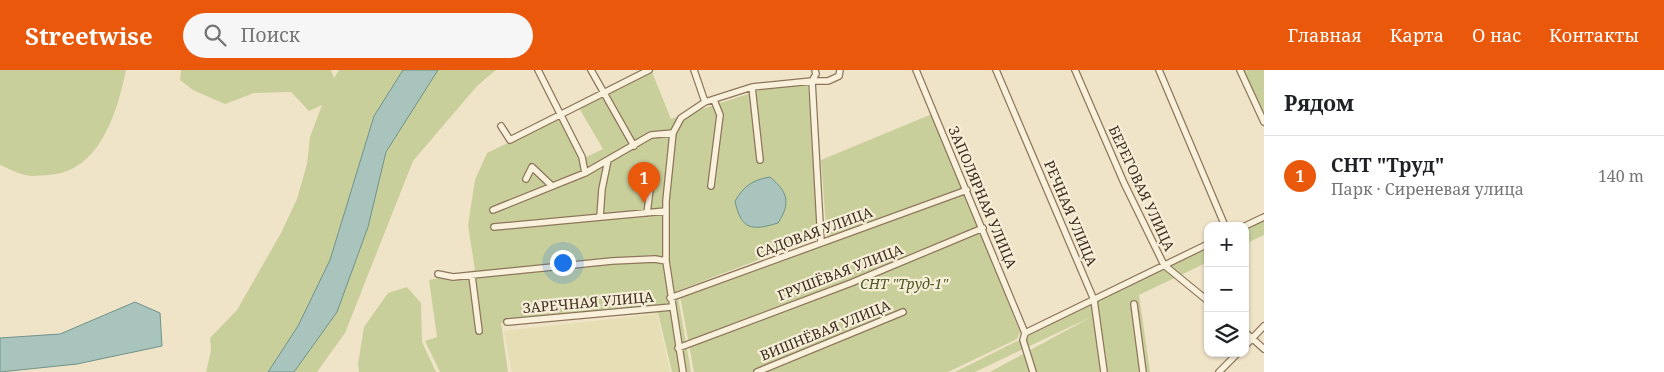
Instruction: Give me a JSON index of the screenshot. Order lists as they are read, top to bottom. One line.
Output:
{"streets":{"street":["БЕРЕГОВАЯ УЛИЦА","ЗАПОЛЯРНАЯ УЛИЦА","РЕЧНАЯ УЛИЦА","САДОВАЯ УЛИЦА","ГРУШЁВАЯ УЛИЦА","ЗАРЕЧНАЯ УЛИЦА","ВИШНЁВАЯ УЛИЦА"]},"crossings":[["ЗАПОЛЯРНАЯ УЛИЦА","САДОВАЯ УЛИЦА"],["ЗАПОЛЯРНАЯ УЛИЦА","ГРУШЁВАЯ УЛИЦА"]],"parks":["СНТ \"Труд-1\""],"page":{"header":"Streetwise","search":"Поиск","nav":["Главная","Карта","О нас","Контакты"],"heading":"Рядом","list":[{"mark":"1","name":"СНТ \"Труд\"","note":"Парк · Сиреневая улица","value":"140 m"}],"pins":"1","map_buttons":["+","−"]}}
